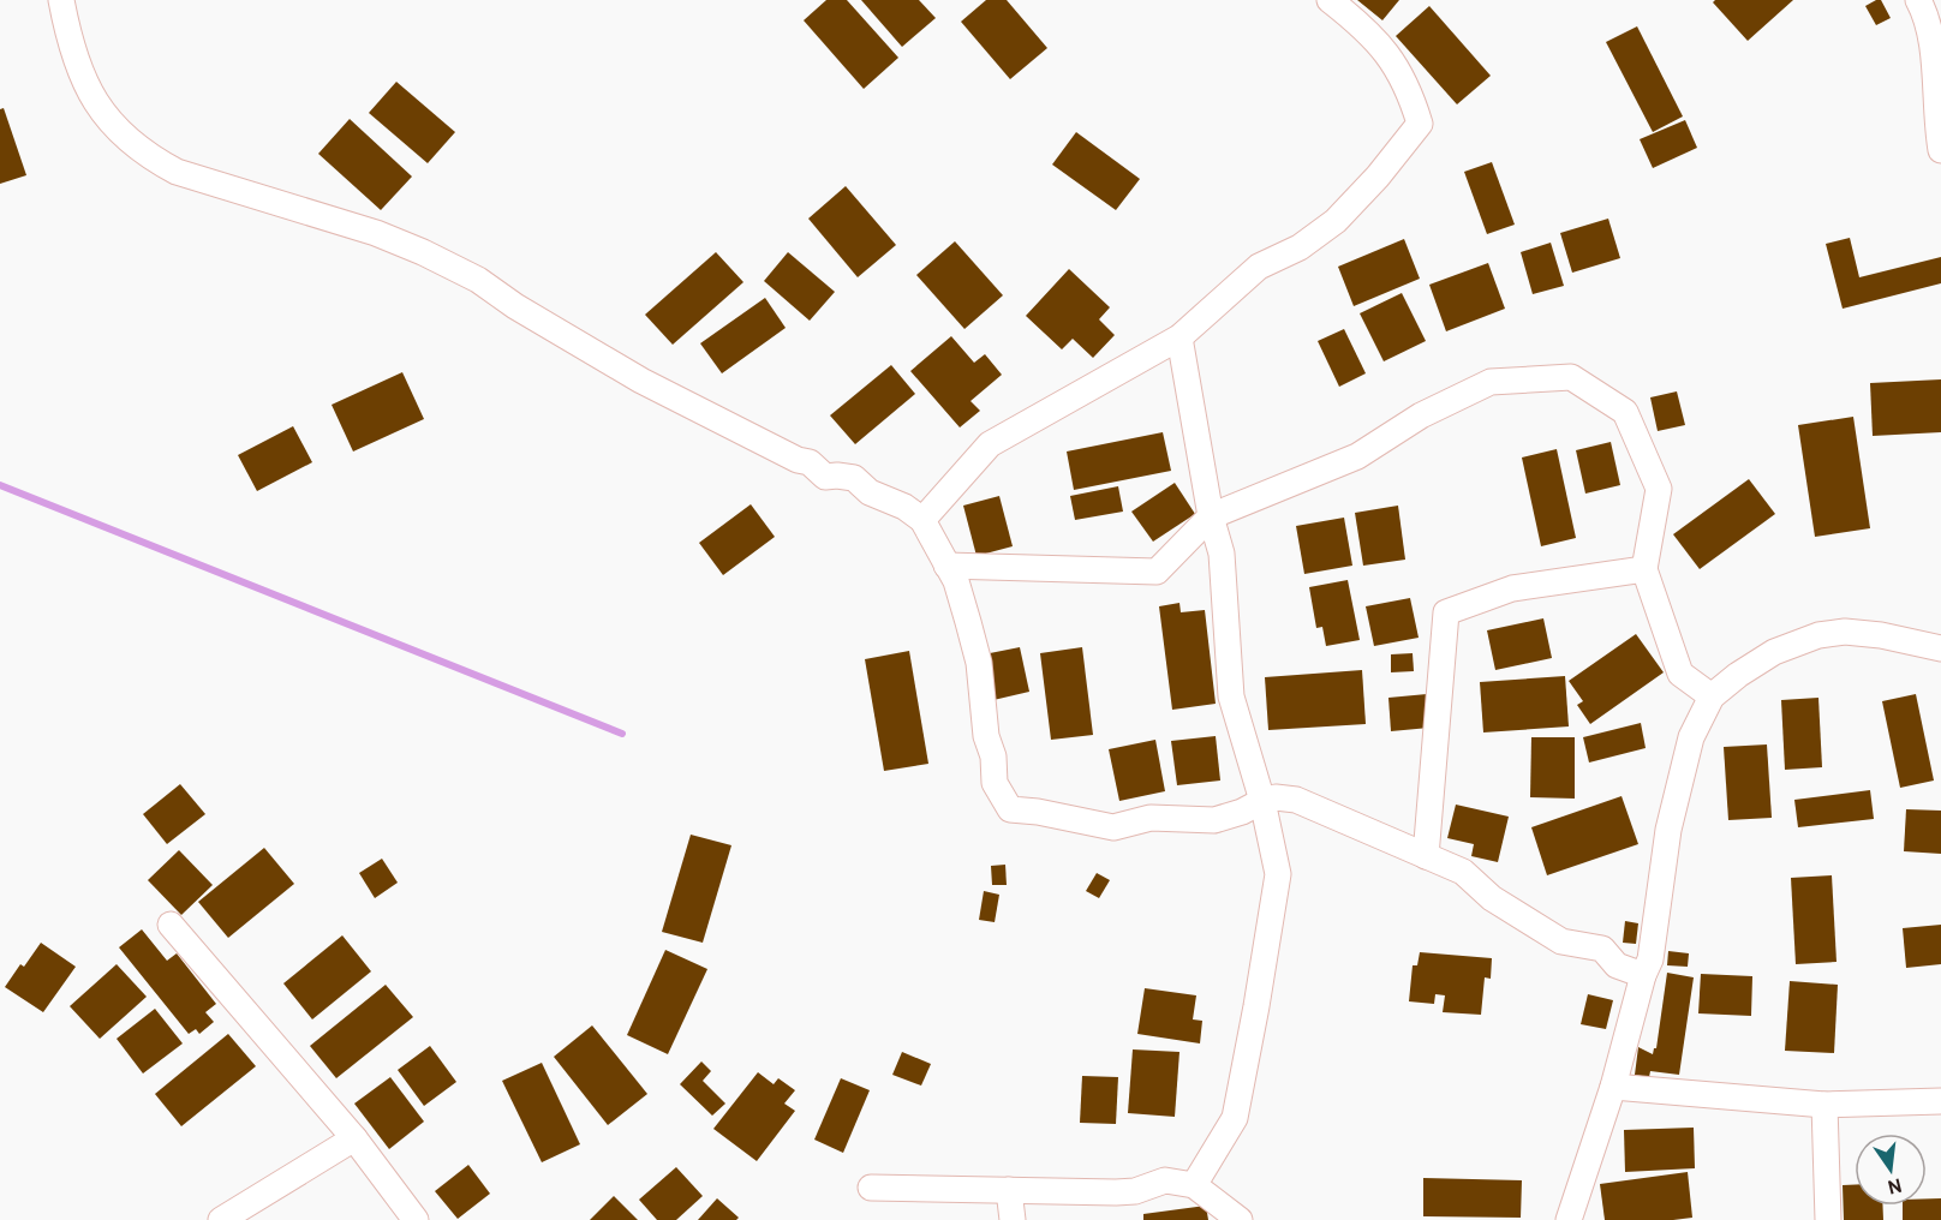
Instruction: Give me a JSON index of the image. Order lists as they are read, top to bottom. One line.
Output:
{"north":"bottom"}
